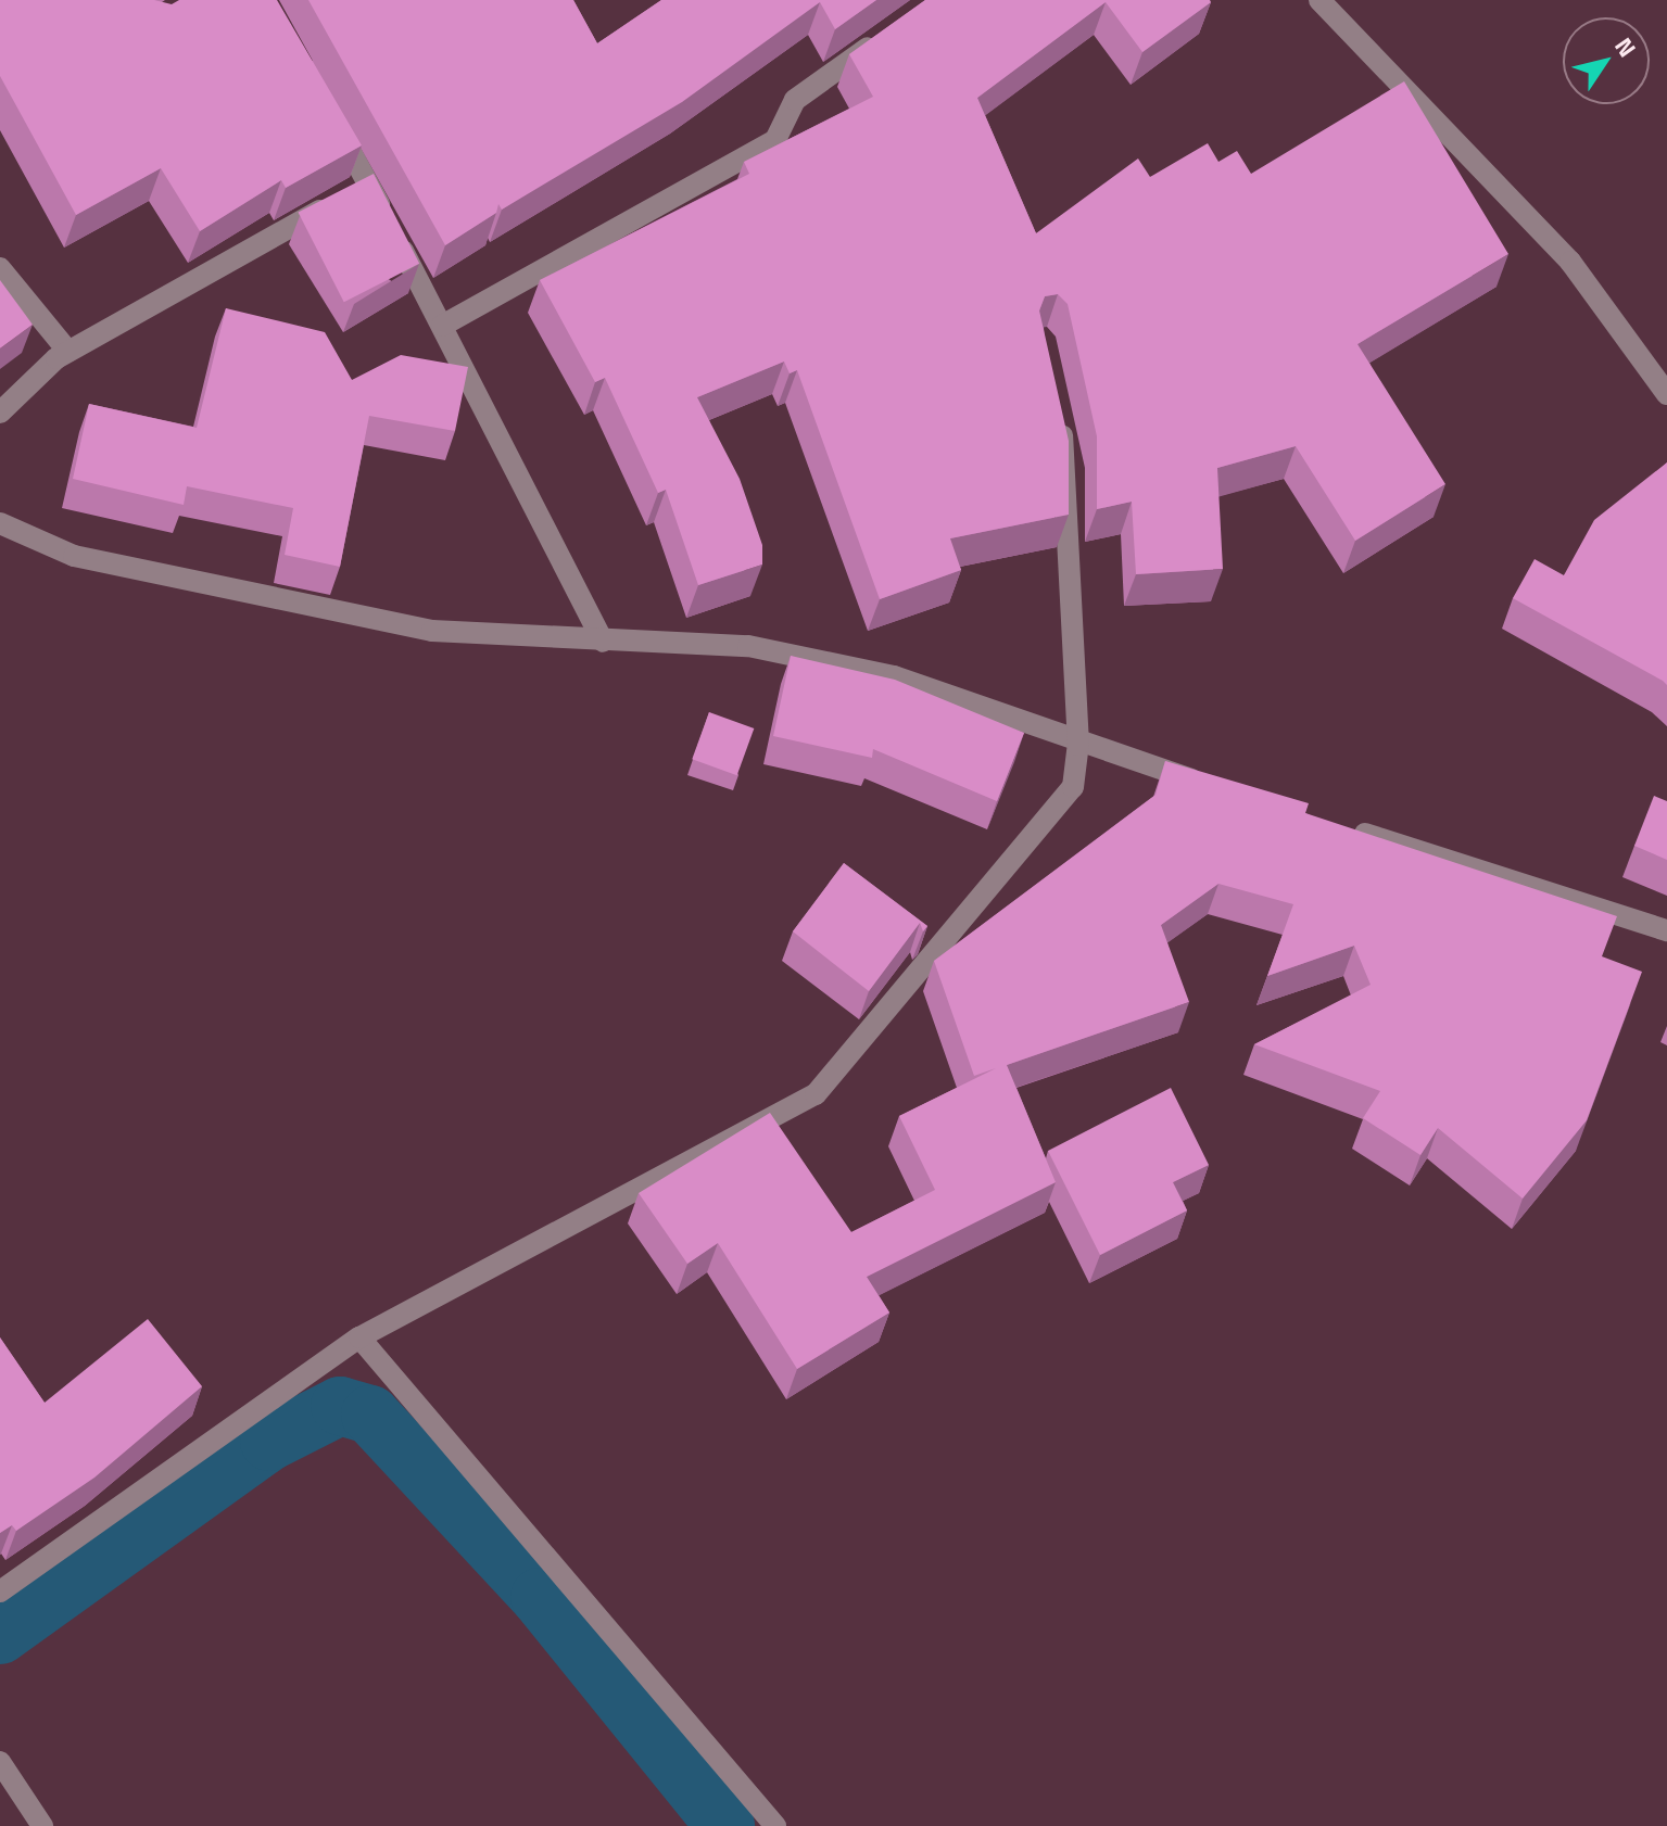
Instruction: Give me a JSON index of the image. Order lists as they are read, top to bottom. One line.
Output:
{"north":"top right"}
